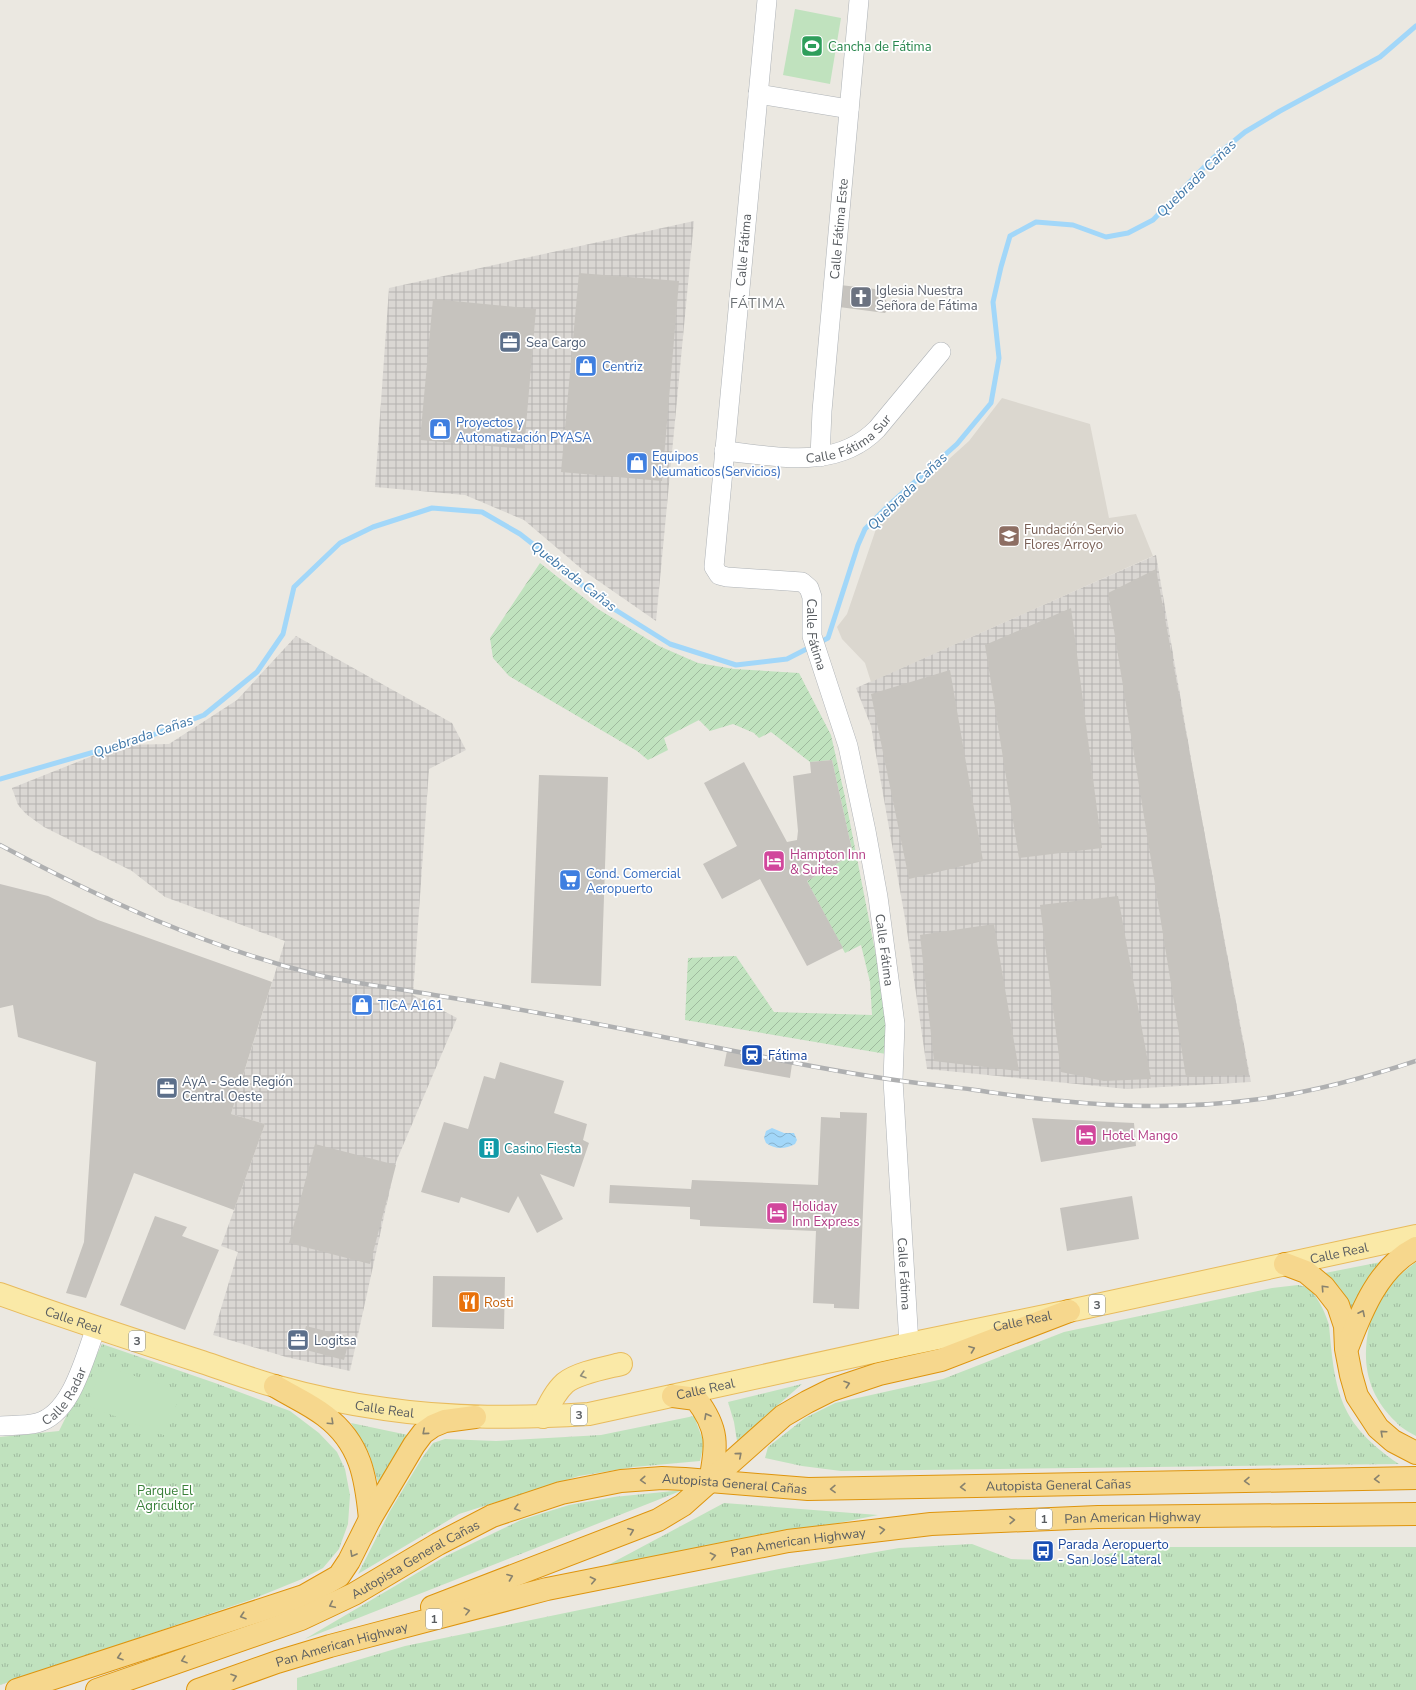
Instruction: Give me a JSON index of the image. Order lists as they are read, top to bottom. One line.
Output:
{"streets":{"highway":["Autopista General Cañas","Pan American Highway","1"],"main road":["Calle Real","3"],"street":["Calle Fátima Este","Calle Fátima","Calle Fátima Sur","Calle Radar"]},"crossings":[["Calle Fátima Este","Calle Fátima Sur"],["Calle Fátima","Calle Fátima Sur"],["Calle Fátima","Calle Real"],["Calle Real","Calle Radar"]],"districts":["FÁTIMA"],"water":["Quebrada Cañas"],"parks":["Parque El Agricultor"],"places":{"sports":["Cancha de Fátima"],"church":["Iglesia Nuestra Señora de Fátima"],"office":["Sea Cargo","AyA - Sede Región Central Oeste","Logitsa"],"shop":["Centriz","Proyectos y Automatización PYASA","Equipos Neumaticos(Servicios)","TICA A161"],"school or university":["Fundación Servio Flores Arroyo"],"hotel":["Hampton Inn & Suites","Hotel Mango","Holiday Inn Express"],"supermarket":["Cond. Comercial Aeropuerto"],"station":["Fátima"],"building":["Casino Fiesta"],"restaurant":["Rosti"],"bus stop":["Parada Aeropuerto - San José Lateral"]}}
